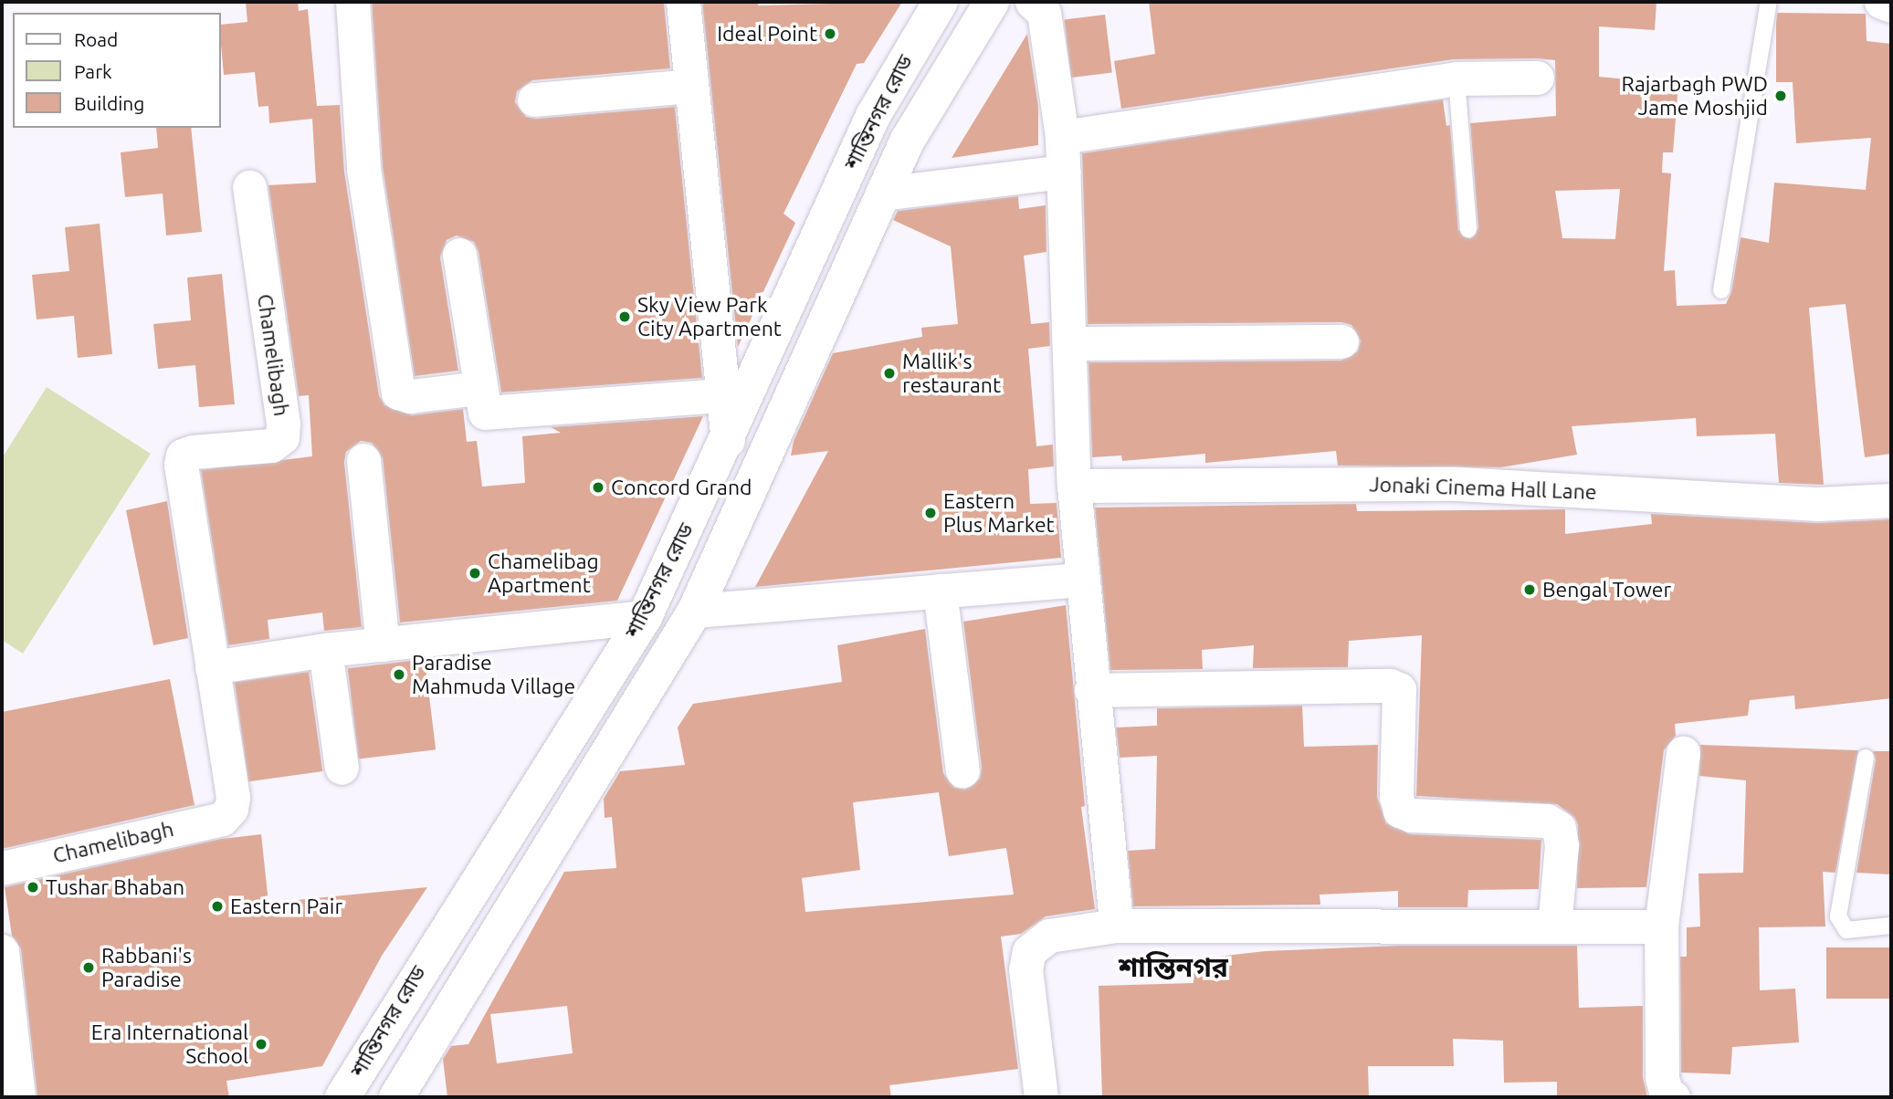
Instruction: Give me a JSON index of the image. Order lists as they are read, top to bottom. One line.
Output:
{"streets":{"main road":["শান্তিনগর রোড"],"street":["Chamelibagh","Jonaki Cinema Hall Lane"]},"districts":["শান্তিনগর"],"places":["Ideal Point","Rajarbagh PWD Jame Moshjid","Sky View Park City Apartment","Mallik's restaurant","Concord Grand","Eastern Plus Market","Chamelibag Apartment","Bengal Tower","Paradise Mahmuda Village","Tushar Bhaban","Eastern Pair","Rabbani's Paradise","Era International School"],"legend":["Road","Park","Building"]}
